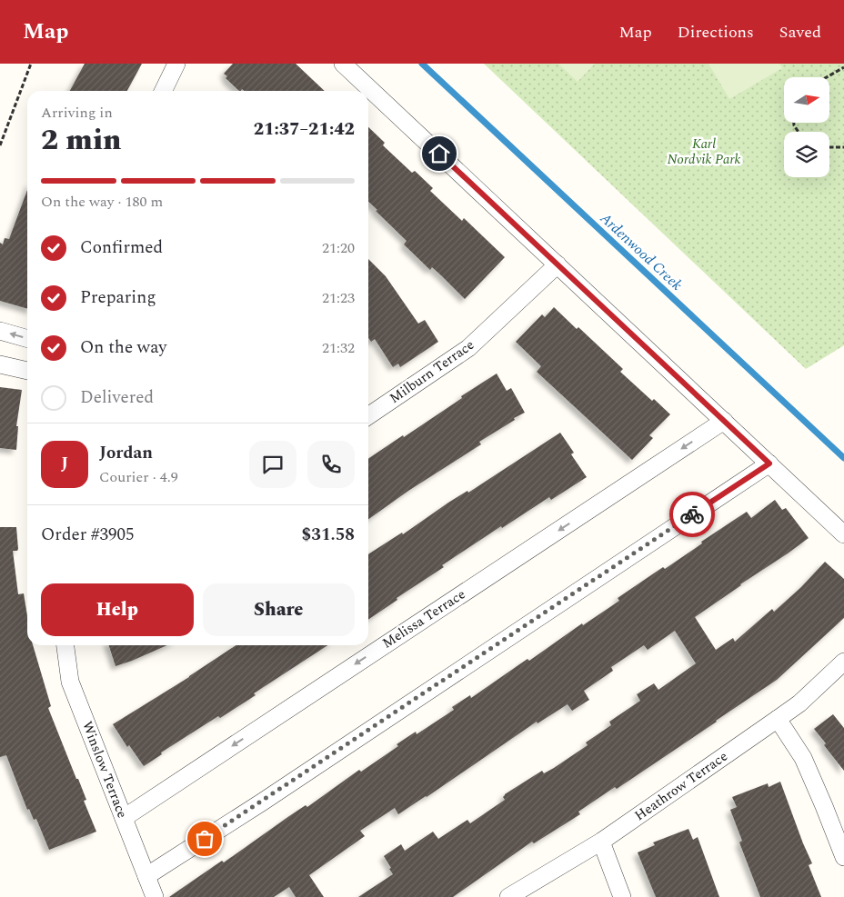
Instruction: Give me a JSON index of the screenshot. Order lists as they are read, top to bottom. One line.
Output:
{"streets":{"street":["Milburn Terrace","Melissa Terrace","Winslow Terrace","Heathrow Terrace"]},"crossings":[["Melissa Terrace","Winslow Terrace"]],"water":["Ardenwood Creek"],"parks":["Karl Nordvik Park"],"north":"right","page":{"header":"Map","nav":["Map","Directions","Saved"],"heading":["2 min","Arriving in","21:37–21:42"],"panel":["Jordan","Courier · 4.9","Order #3905","$31.58"],"bar":"On the way · 180 m","list":[["Confirmed","21:20"],["Preparing","21:23"],["On the way","21:32"],"Delivered"],"round":"J","buttons":["Help","Share"]}}
